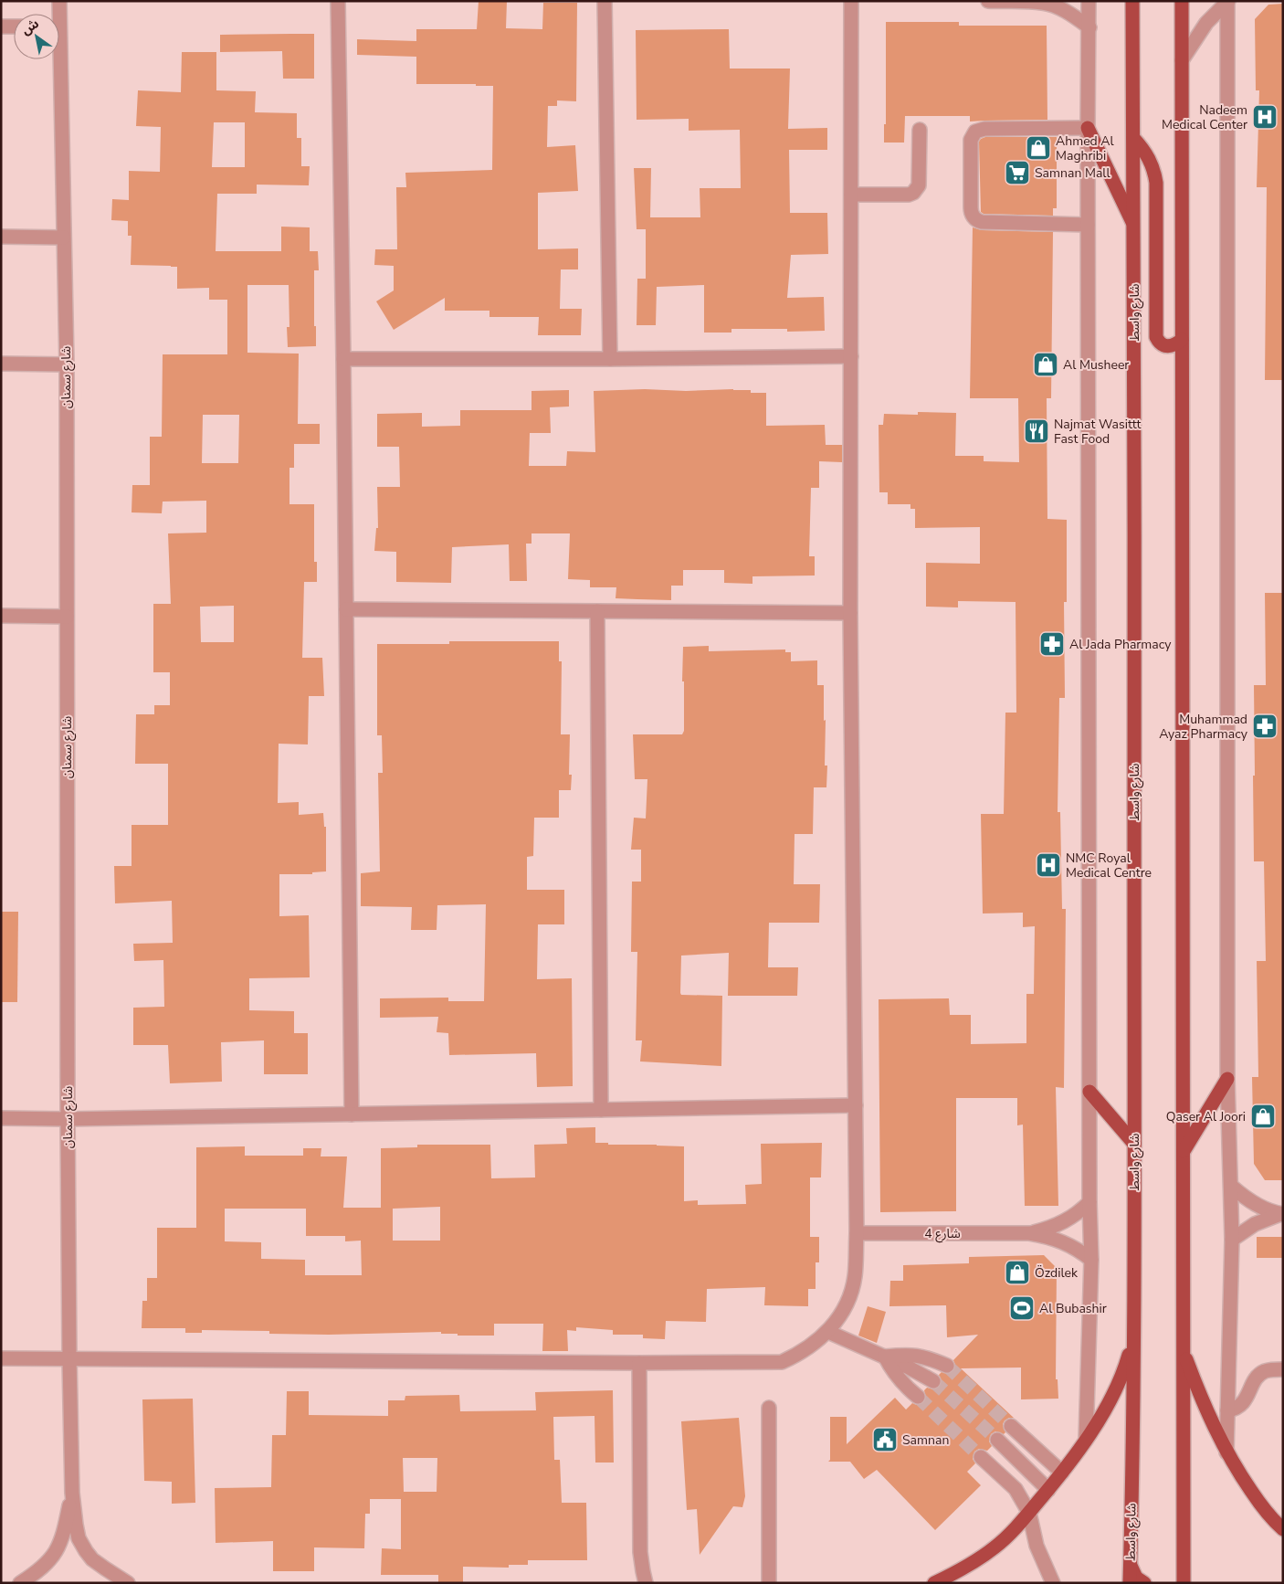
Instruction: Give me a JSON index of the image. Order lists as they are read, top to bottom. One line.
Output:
{"streets":{"main road":["شارع واسط"],"street":["شارع سمنان","شارع 4"]},"places":{"hospital":["Nadeem Medical Center","NMC Royal Medical Centre"],"shop":["Ahmed Al Maghribi","Al Musheer","Qaser Al Joori","Özdilek"],"supermarket":["Samnan Mall"],"restaurant":["Najmat Wasittt Fast Food"],"pharmacy":["Al Jada Pharmacy","Muhammad Ayaz Pharmacy"],"sports":["Al Bubashir"],"public building":["Samnan"]},"north":"top left"}
